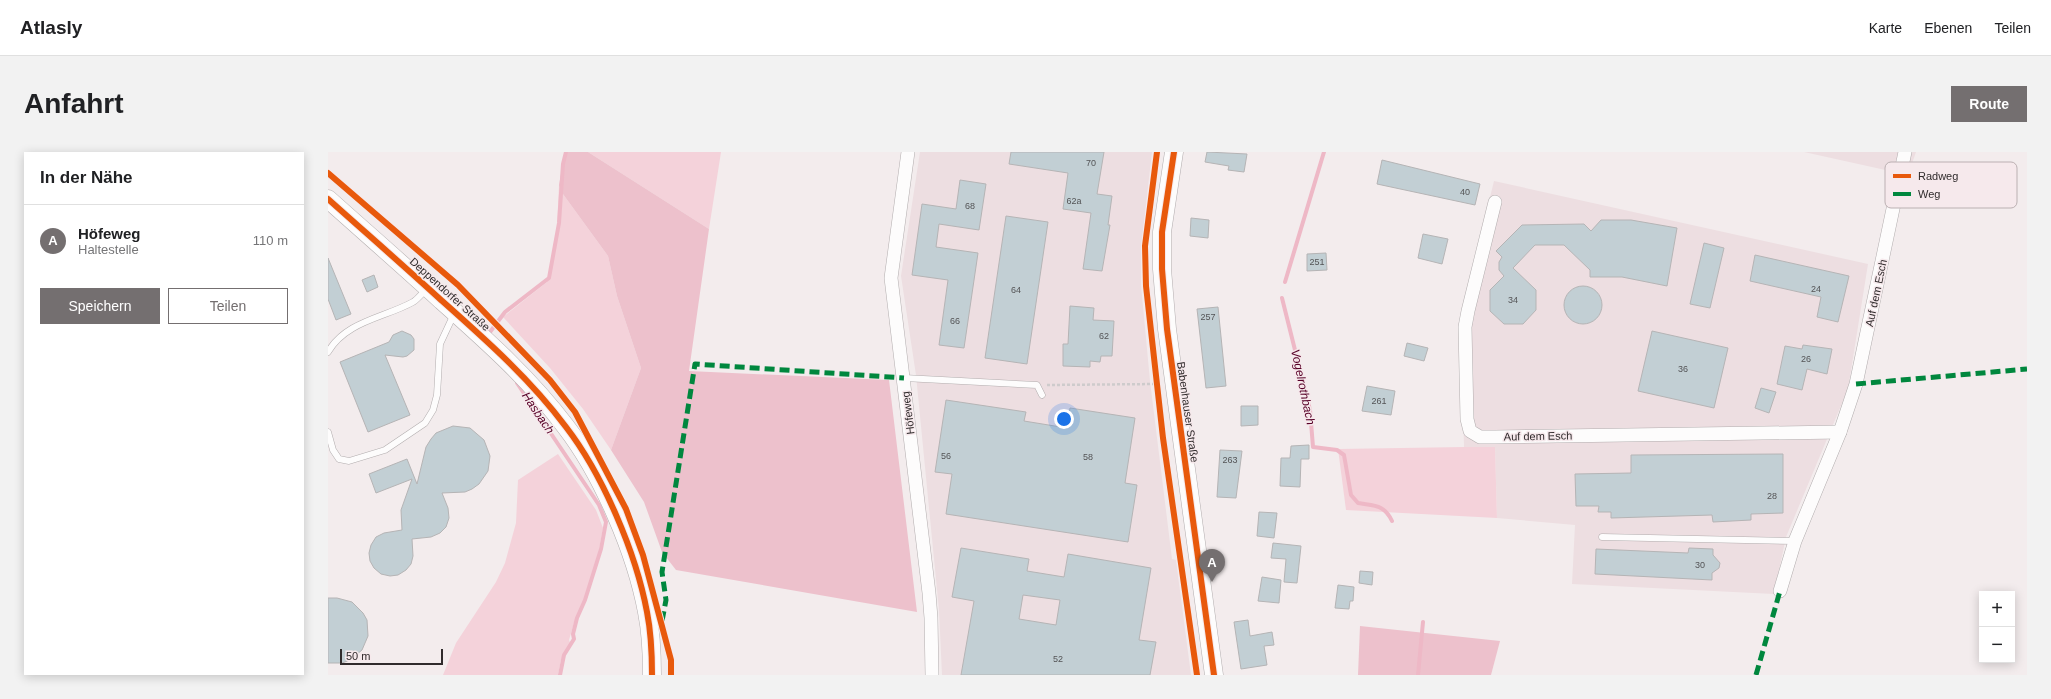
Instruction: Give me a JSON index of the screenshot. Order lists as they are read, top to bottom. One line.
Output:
{"streets":{"street":["Auf dem Esch","Deppendorfer Straße","Babenhauser Straße","Höfeweg"]},"water":["Vogelrothbach","Hasbach"],"house_numbers":["70","40","62a","68","251","24","64","34","257","66","62","26","36","261","56","58","263","28","30","52"],"legend":["Radweg","Weg"],"scale_bar":"50 m","page":{"header":"Atlasly","nav":["Karte","Ebenen","Teilen"],"buttons":["Route",["Speichern","Teilen"]],"title":"Anfahrt","heading":"In der Nähe","list":[{"mark":"A","name":"Höfeweg","note":"Haltestelle","value":"110 m"}],"pins":"A","map_buttons":["+","−"],"scale":"50 m"}}
